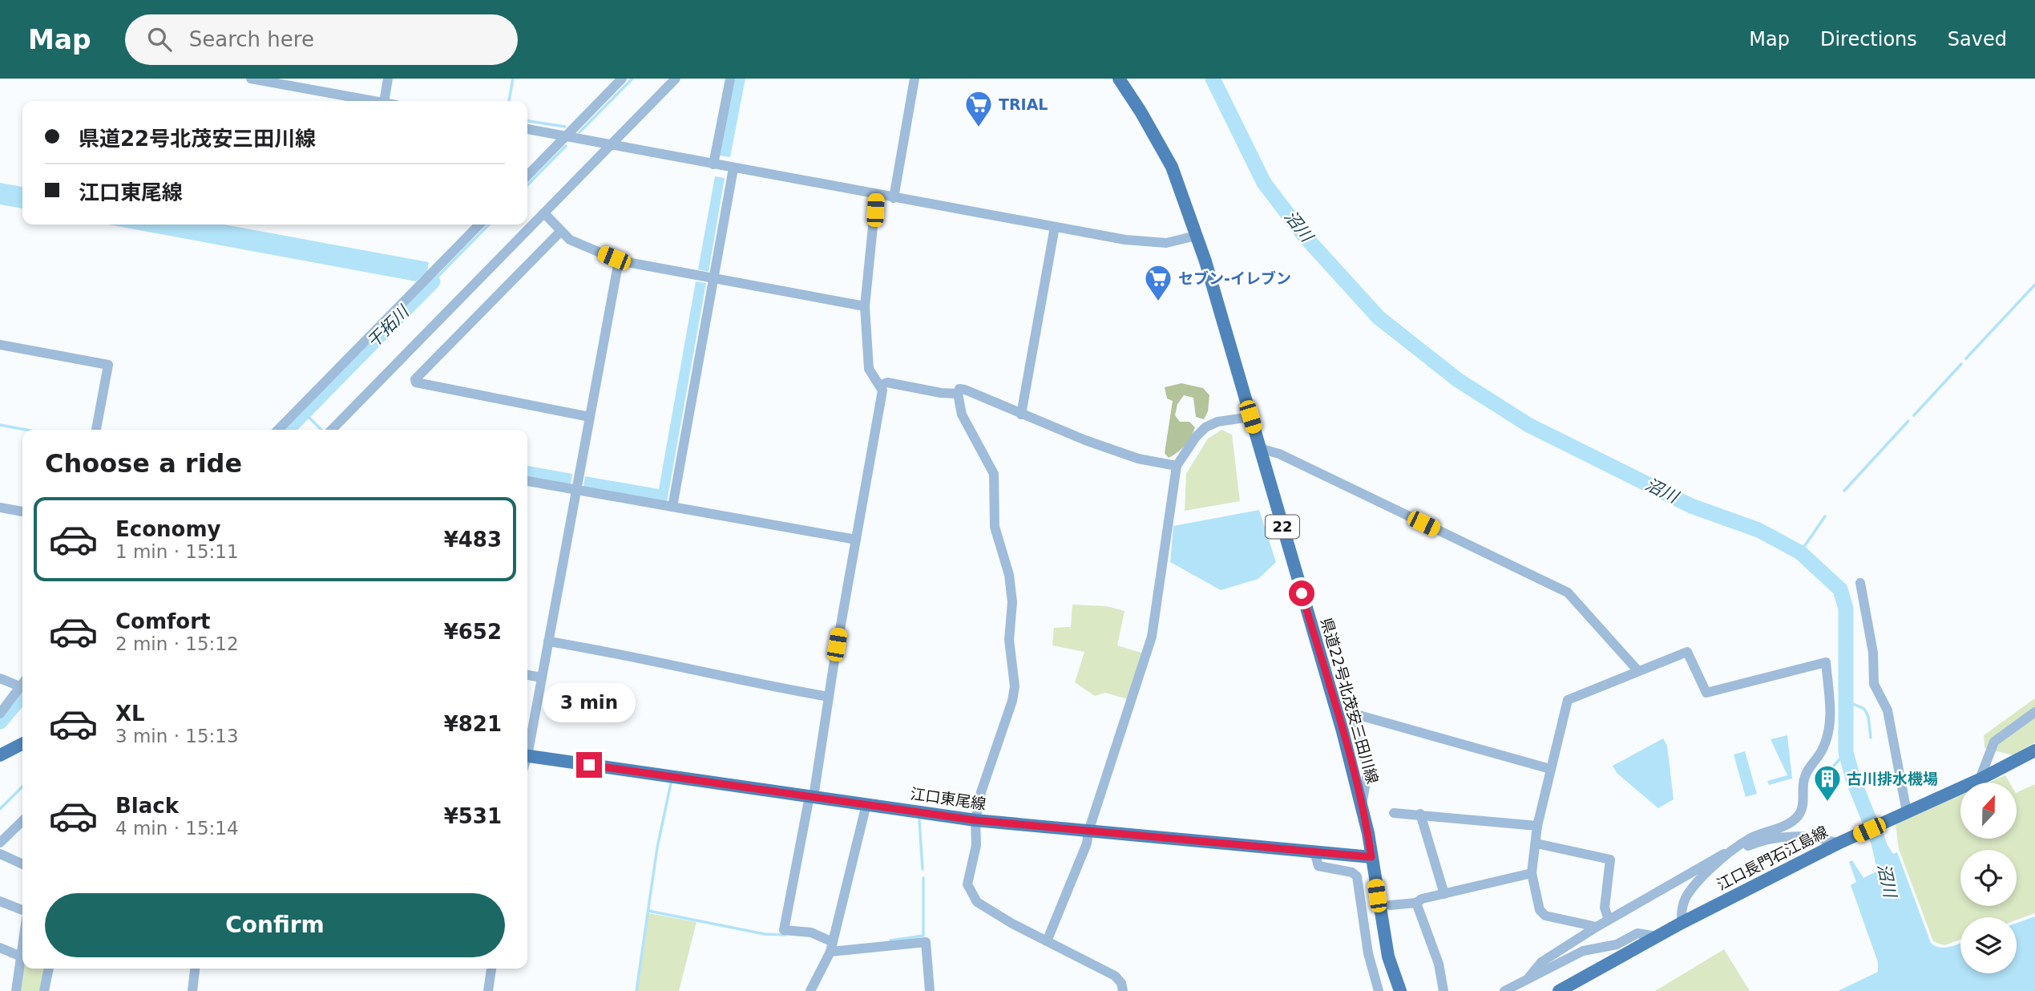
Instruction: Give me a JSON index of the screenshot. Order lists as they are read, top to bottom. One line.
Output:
{"streets":{"main road":["22","県道22号北茂安三田川線","江口東尾線","江口長門石江島線"]},"crossings":[["県道22号北茂安三田川線","江口東尾線"]],"water":["沼川","干拓川"],"places":{"supermarket":["TRIAL","セブン-イレブン"],"building":["古川排水機場"]},"north":"top","page":{"header":"Map","search":"Search here","nav":["Map","Directions","Saved"],"banner":["県道22号北茂安三田川線","江口東尾線"],"heading":"Choose a ride","list":[{"name":"Economy","note":"1 min · 15:11","value":"¥483"},{"name":"Comfort","note":"2 min · 15:12","value":"¥652"},{"name":"XL","note":"3 min · 15:13","value":"¥821"},{"name":"Black","note":"4 min · 15:14","value":"¥531"}],"bubble":"3 min","buttons":"Confirm"}}
